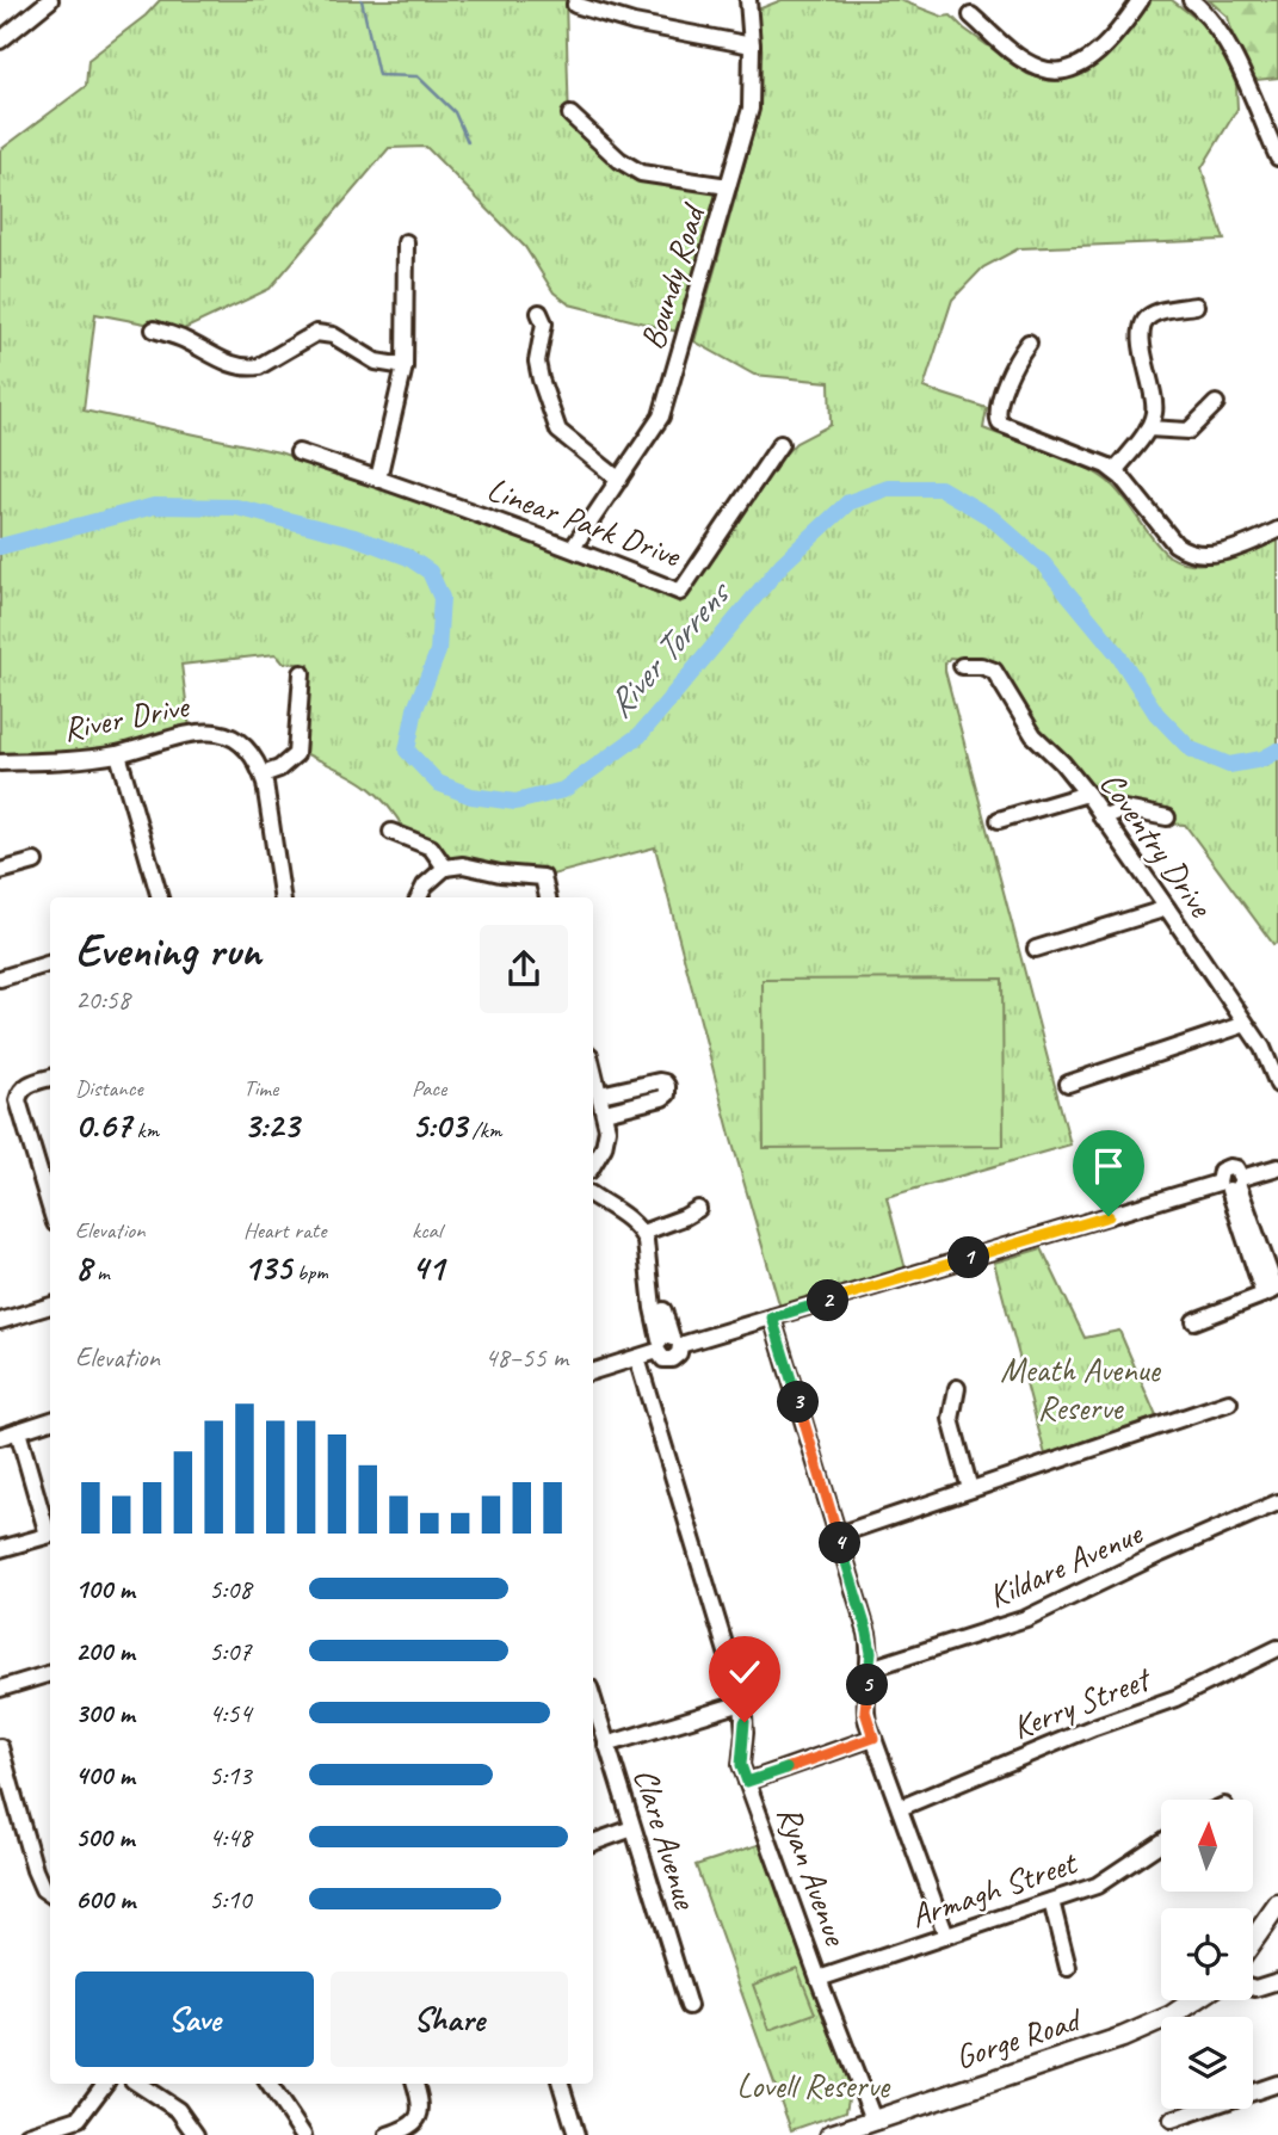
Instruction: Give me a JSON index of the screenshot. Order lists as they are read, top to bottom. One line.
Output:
{"streets":{"main road":["Gorge Road"],"street":["Boundy Road","Linear Park Drive","River Drive","Coventry Drive","Kildare Avenue","Kerry Street","Clare Avenue","Ryan Avenue","Armagh Street"]},"crossings":[["Boundy Road","Linear Park Drive"],["Ryan Avenue","Armagh Street"],["Ryan Avenue","Gorge Road"]],"water":["River Torrens"],"parks":["Meath Avenue Reserve","Lovell Reserve"],"north":"top","page":{"heading":["Evening run","20:58"],"stats":[["Distance","0.67 km"],["Time","3:23"],["Pace","5:03 /km"],["Elevation","8 m"],["Heart rate","135 bpm"],["kcal","41"]],"pins":["1","2","3","4","5"],"chart":["Elevation","48–55 m"],"list":[{"name":"100 m","note":"5:08"},{"name":"200 m","note":"5:07"},{"name":"300 m","note":"4:54"},{"name":"400 m","note":"5:13"},{"name":"500 m","note":"4:48"},{"name":"600 m","note":"5:10"}],"buttons":["Save","Share"]}}
